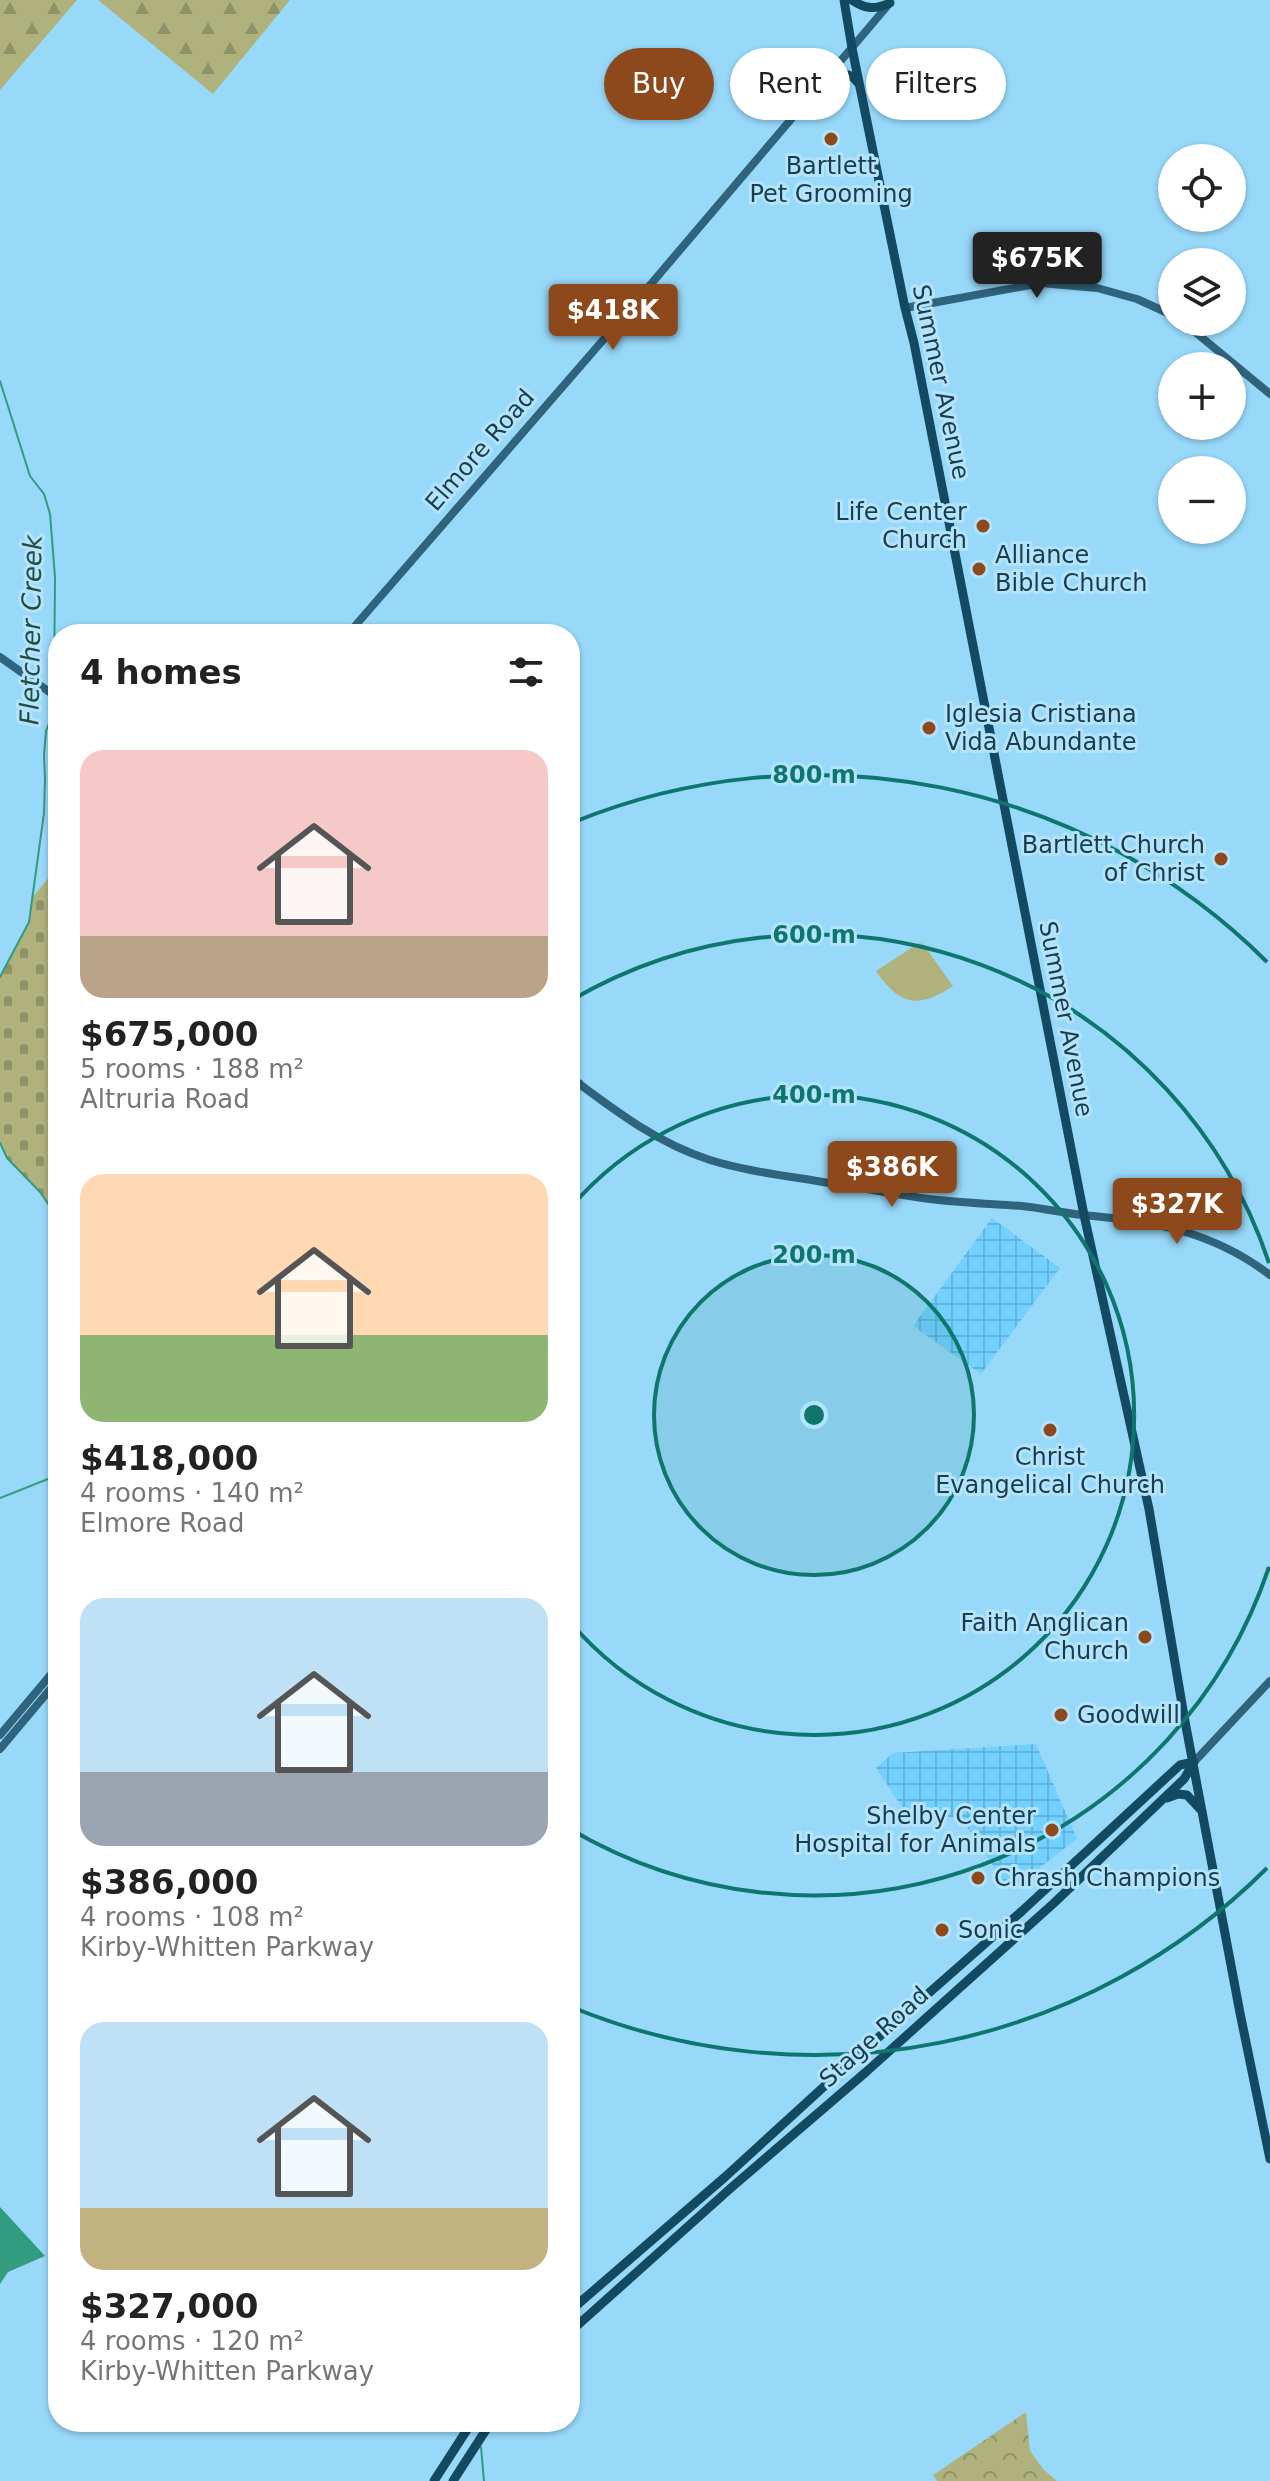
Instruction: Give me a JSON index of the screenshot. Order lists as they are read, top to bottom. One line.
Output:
{"streets":{"main road":["Summer Avenue","Stage Road"],"street":["Elmore Road"]},"crossings":[["Summer Avenue","Elmore Road"],["Summer Avenue","Stage Road"]],"water":["Fletcher Creek"],"places":["Bartlett Pet Grooming","Life Center Church","Alliance Bible Church","Iglesia Cristiana Vida Abundante","Bartlett Church of Christ","Christ Evangelical Church","Faith Anglican Church","Goodwill","Shelby Center Hospital for Animals","Chrash Champions","Sonic"],"page":{"chip":["Buy","Rent","Filters"],"map_buttons":["+","−"],"price":["$675K","$418K","$386K","$327K"],"heading":"4 homes","list":[{"name":"$675,000","note":"5 rooms · 188 m² · Altruria Road"},{"name":"$418,000","note":"4 rooms · 140 m² · Elmore Road"},{"name":"$386,000","note":"4 rooms · 108 m² · Kirby-Whitten Parkway"},{"name":"$327,000","note":"4 rooms · 120 m² · Kirby-Whitten Parkway"}]},"rings":["800 m","600 m","400 m","200 m"]}
